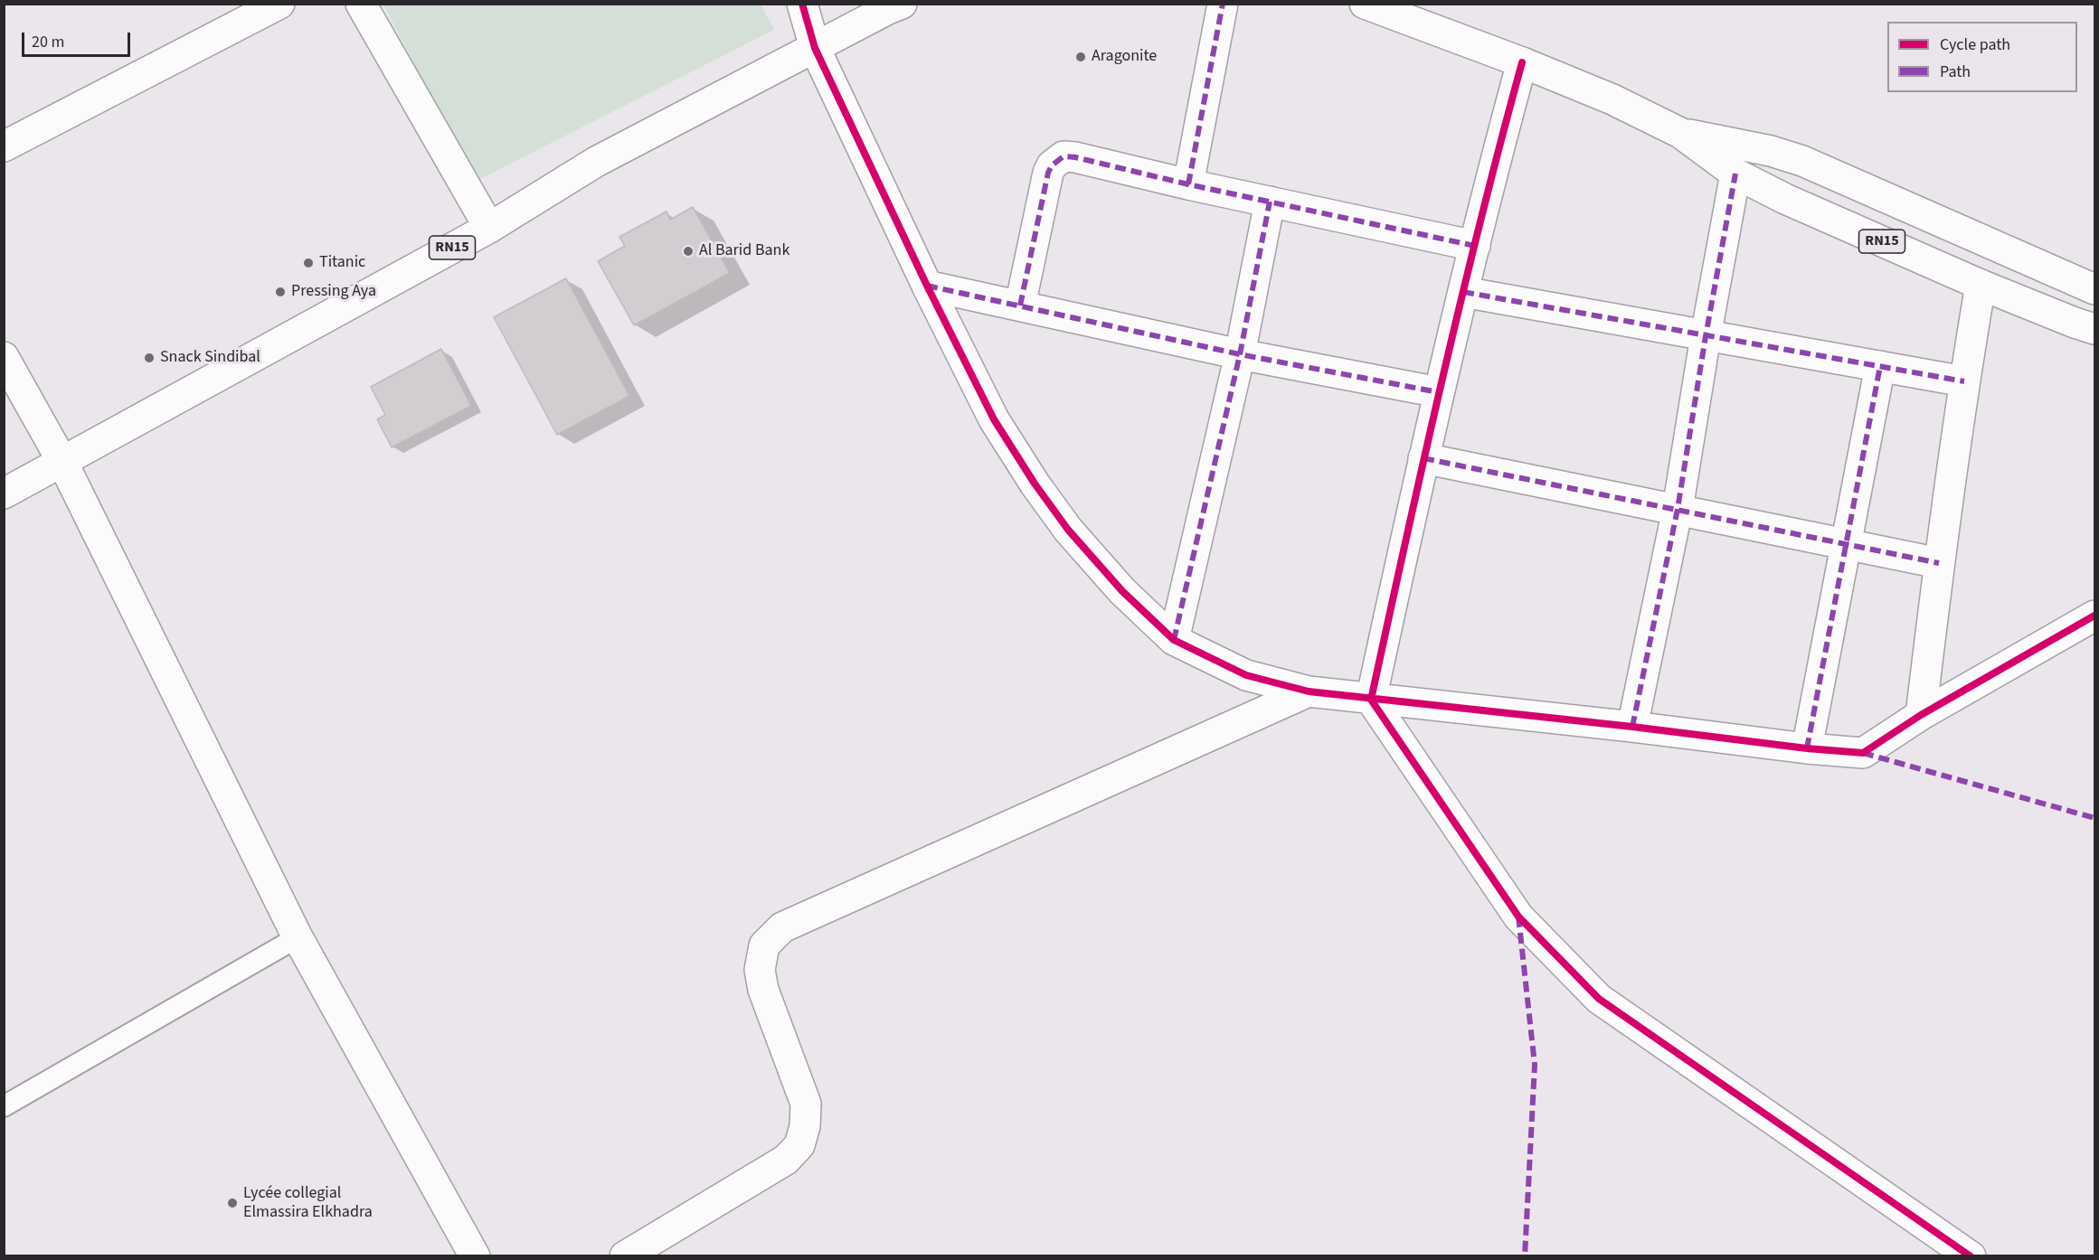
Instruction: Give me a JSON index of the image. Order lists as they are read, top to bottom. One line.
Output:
{"streets":{"street":["RN15"]},"places":["Aragonite","Al Barid Bank","Titanic","Pressing Aya","Snack Sindibal","Lycée collegial Elmassira Elkhadra"],"legend":["Cycle path","Path"],"scale_bar":"20 m"}
